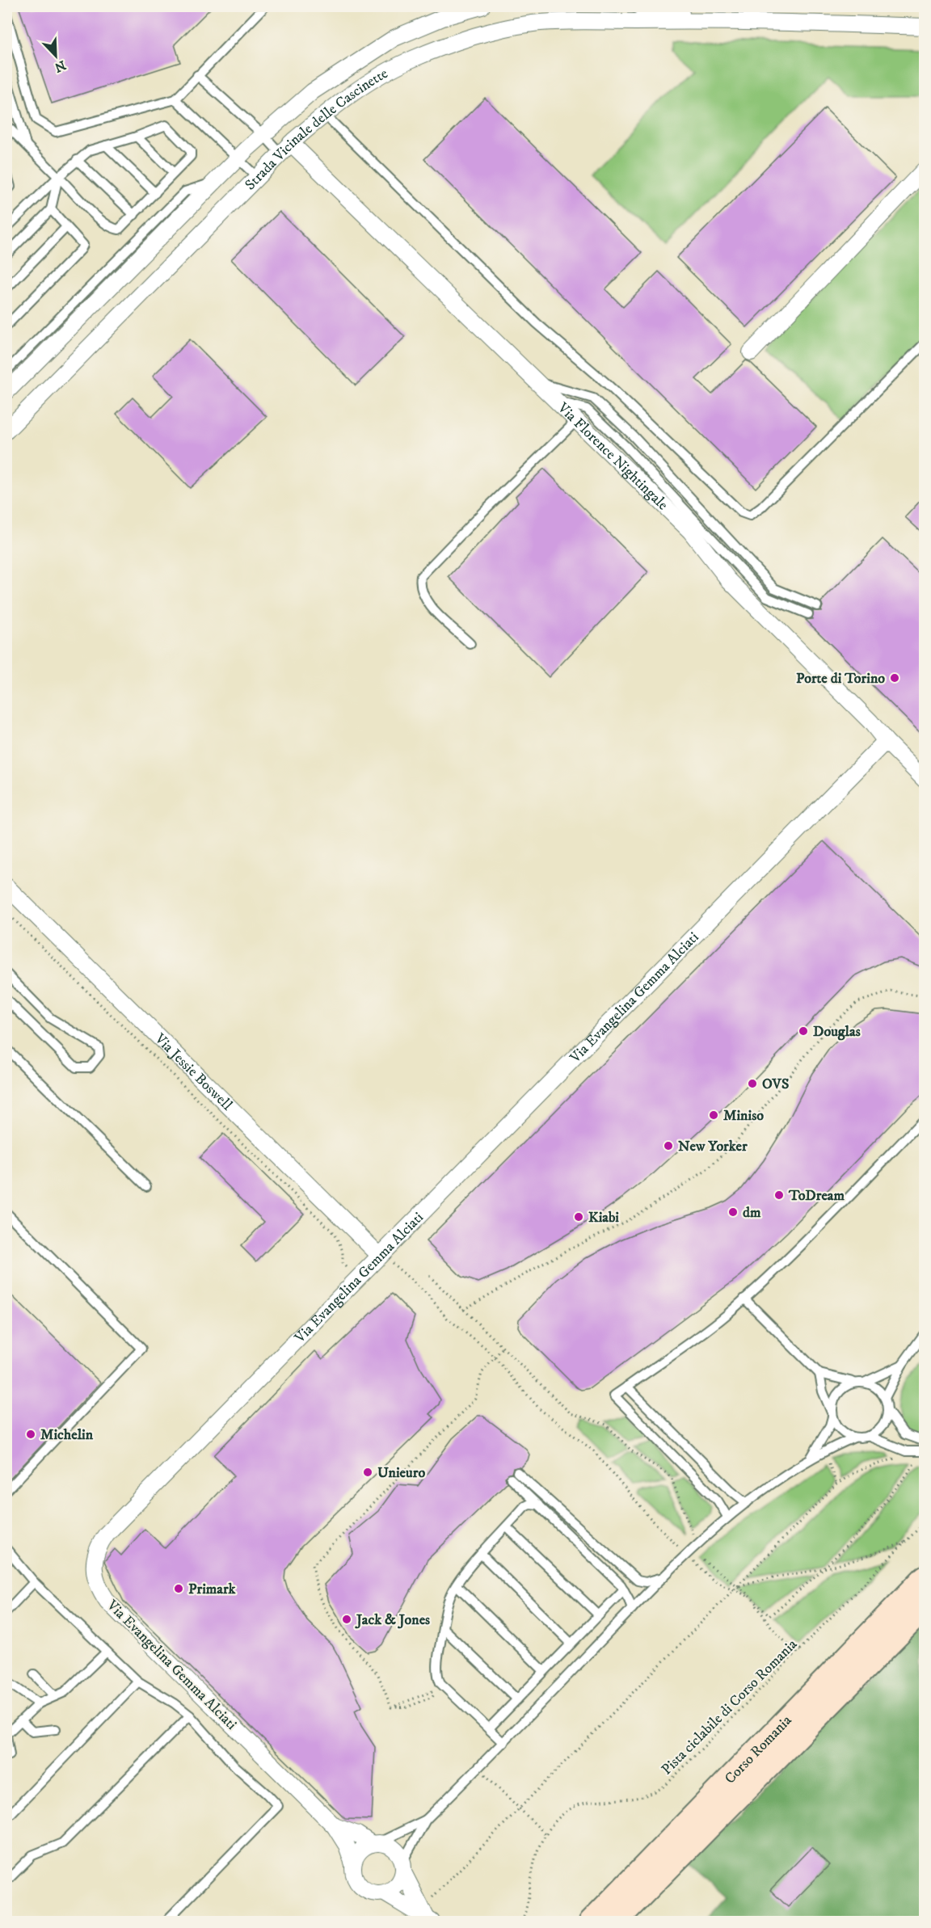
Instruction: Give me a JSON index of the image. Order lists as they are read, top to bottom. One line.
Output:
{"streets":{"main road":["Corso Romania"],"street":["Strada Vicinale delle Cascinette","Via Florence Nightingale","Via Evangelina Gemma Alciati","Via Jessie Boswell"],"path":["Pista ciclabile di Corso Romania"]},"crossings":[["Strada Vicinale delle Cascinette","Via Florence Nightingale"],["Via Florence Nightingale","Via Evangelina Gemma Alciati"],["Via Evangelina Gemma Alciati","Via Jessie Boswell"]],"places":["Porte di Torino","Douglas","OVS","Miniso","New Yorker","ToDream","dm","Kiabi","Michelin","Unieuro","Primark","Jack & Jones"],"north":"bottom right"}
